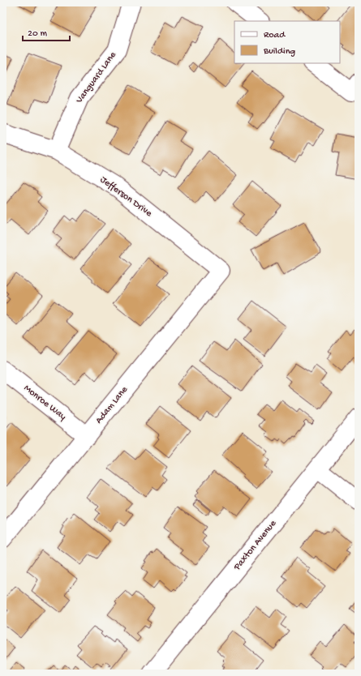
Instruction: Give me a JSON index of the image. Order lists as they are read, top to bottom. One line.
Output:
{"streets":{"street":["Vanguard Lane","Jefferson Drive","Monroe Way","Adam Lane","Paxton Avenue"]},"crossings":[["Vanguard Lane","Jefferson Drive"],["Jefferson Drive","Adam Lane"],["Monroe Way","Adam Lane"]],"legend":["Road","Building"],"scale_bar":"20 m"}
